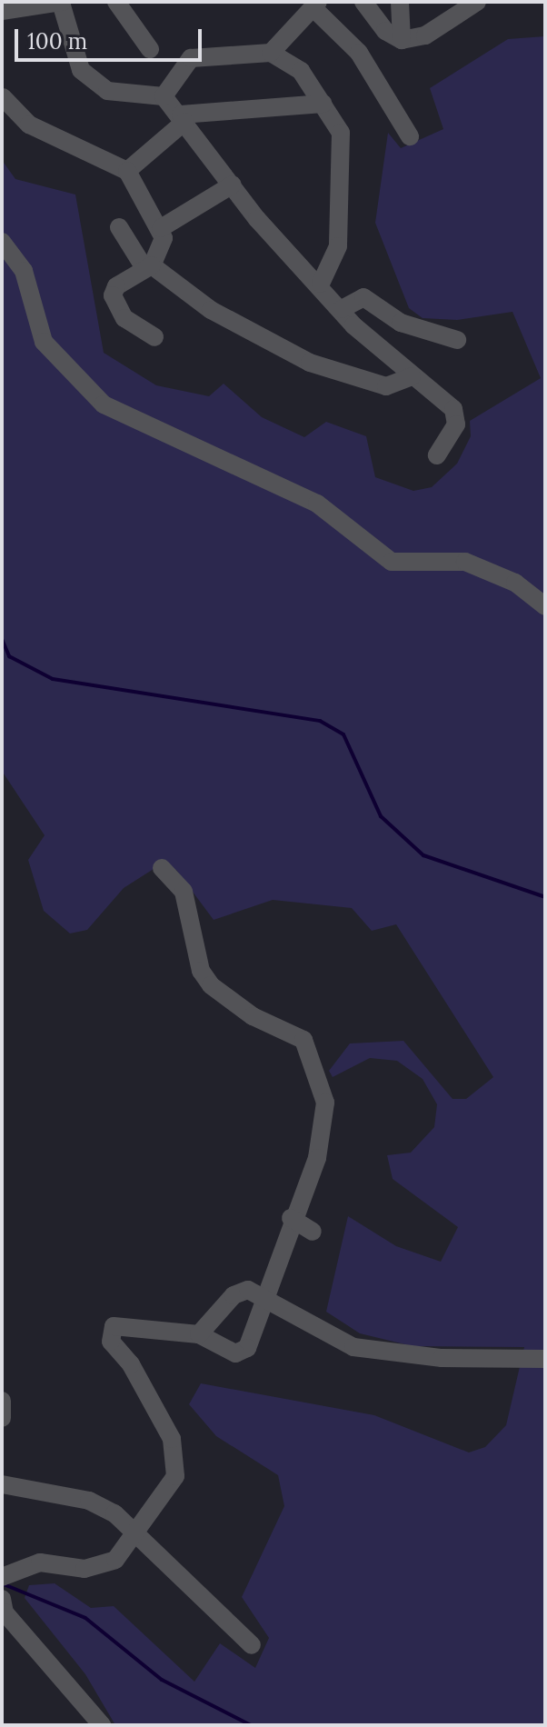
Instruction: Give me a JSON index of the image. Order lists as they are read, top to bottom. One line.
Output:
{"scale_bar":"100 m"}
